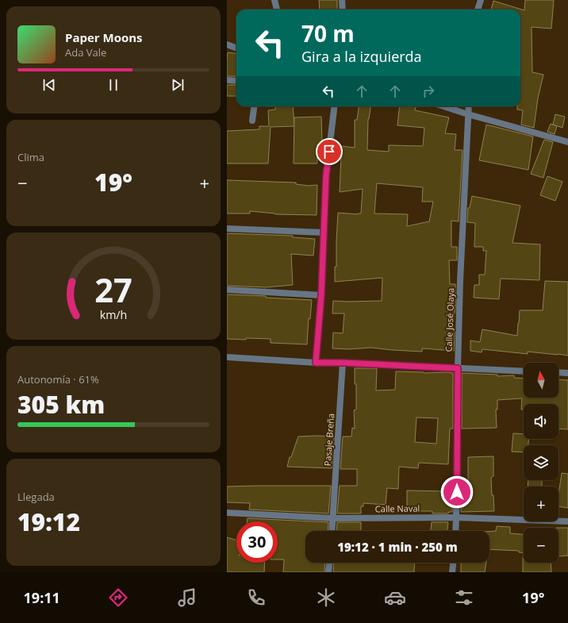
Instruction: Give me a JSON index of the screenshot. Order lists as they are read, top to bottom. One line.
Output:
{"streets":{"street":["Calle José Olaya","Pasaje Breña","Calle Naval"]},"crossings":[["Calle José Olaya","Calle Naval"],["Pasaje Breña","Calle Naval"]],"north":"top","page":{"turn":["70 m","Gira a la izquierda"],"song":["Paper Moons","Ada Vale"],"tile":["Clima",["Autonomía · 61%","305 km"],["Llegada","19:12"]],"heat":["−","19°","+"],"map_buttons":["+","−"],"limit":"30","trip":"19:12 · 1 min · 250 m","tabs":["19:11","19°"],"gauge":["27","km/h"]}}
